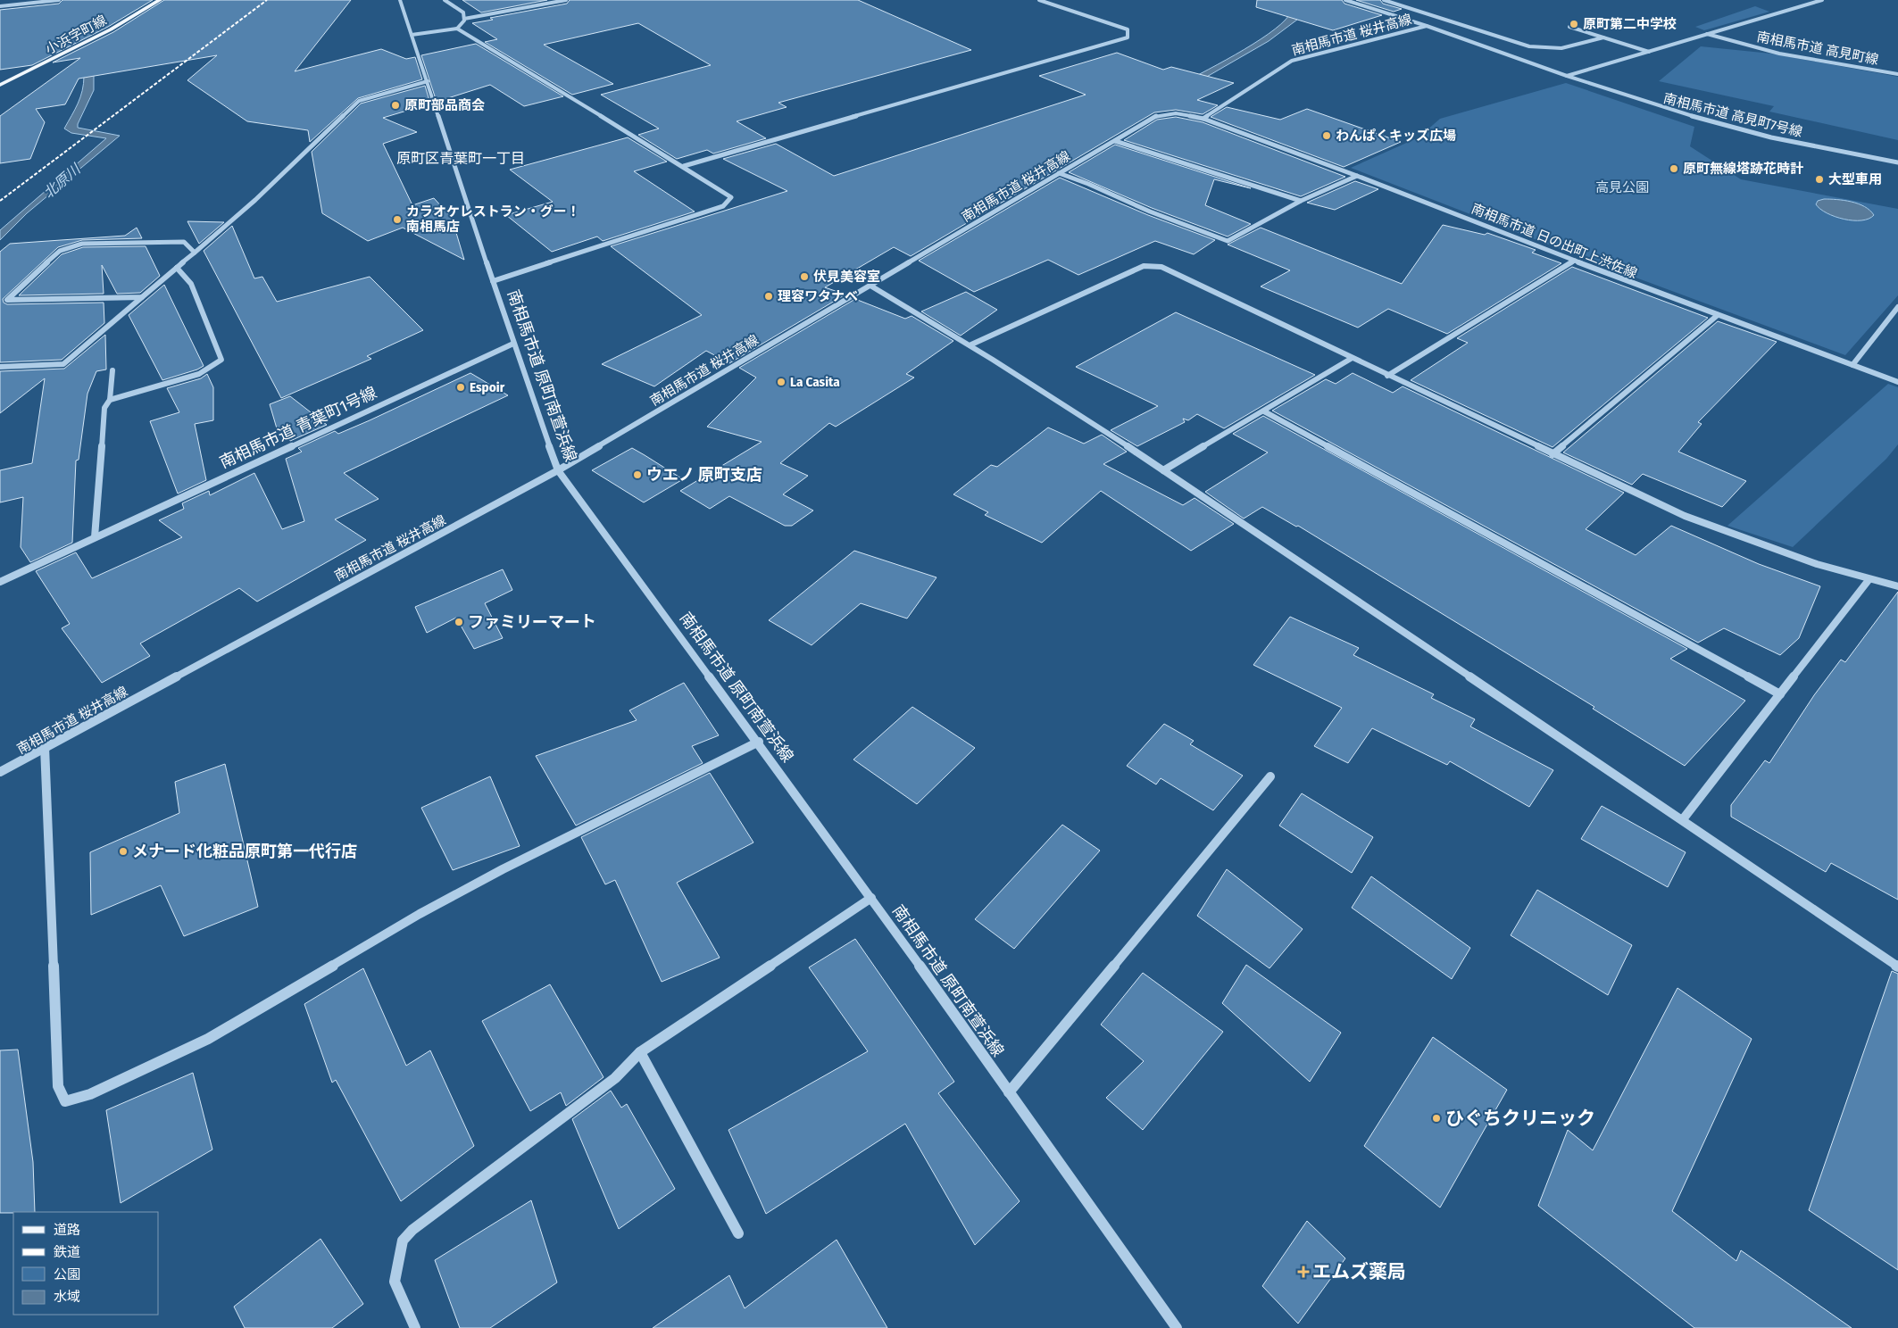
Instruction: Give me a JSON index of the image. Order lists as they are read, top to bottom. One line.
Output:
{"streets":{"main road":["小浜字町線"],"street":["南相馬市道 桜井高線","南相馬市道 高見町線","南相馬市道 高見町7号線","南相馬市道 日の出町上渋佐線","南相馬市道 原町南萱浜線","南相馬市道 青葉町1号線"]},"crossings":[["南相馬市道 桜井高線","南相馬市道 高見町7号線"],["南相馬市道 桜井高線","南相馬市道 日の出町上渋佐線"],["南相馬市道 桜井高線","南相馬市道 原町南萱浜線"],["南相馬市道 原町南萱浜線","南相馬市道 青葉町1号線"]],"districts":["原町区青葉町一丁目"],"water":["北原川"],"parks":["高見公園"],"places":{"other":["原町第二中学校","原町部品商会","わんぱくキッズ広場","原町無線塔跡花時計","大型車用","カラオケレストラン・グー！ 南相馬店","伏見美容室","理容ワタナベ","La Casita","Espoir","ウエノ 原町支店","ファミリーマート","メナード化粧品原町第一代行店","ひぐちクリニック"],"health":["エムズ薬局"]},"legend":["道路","鉄道","公園","水域"]}
